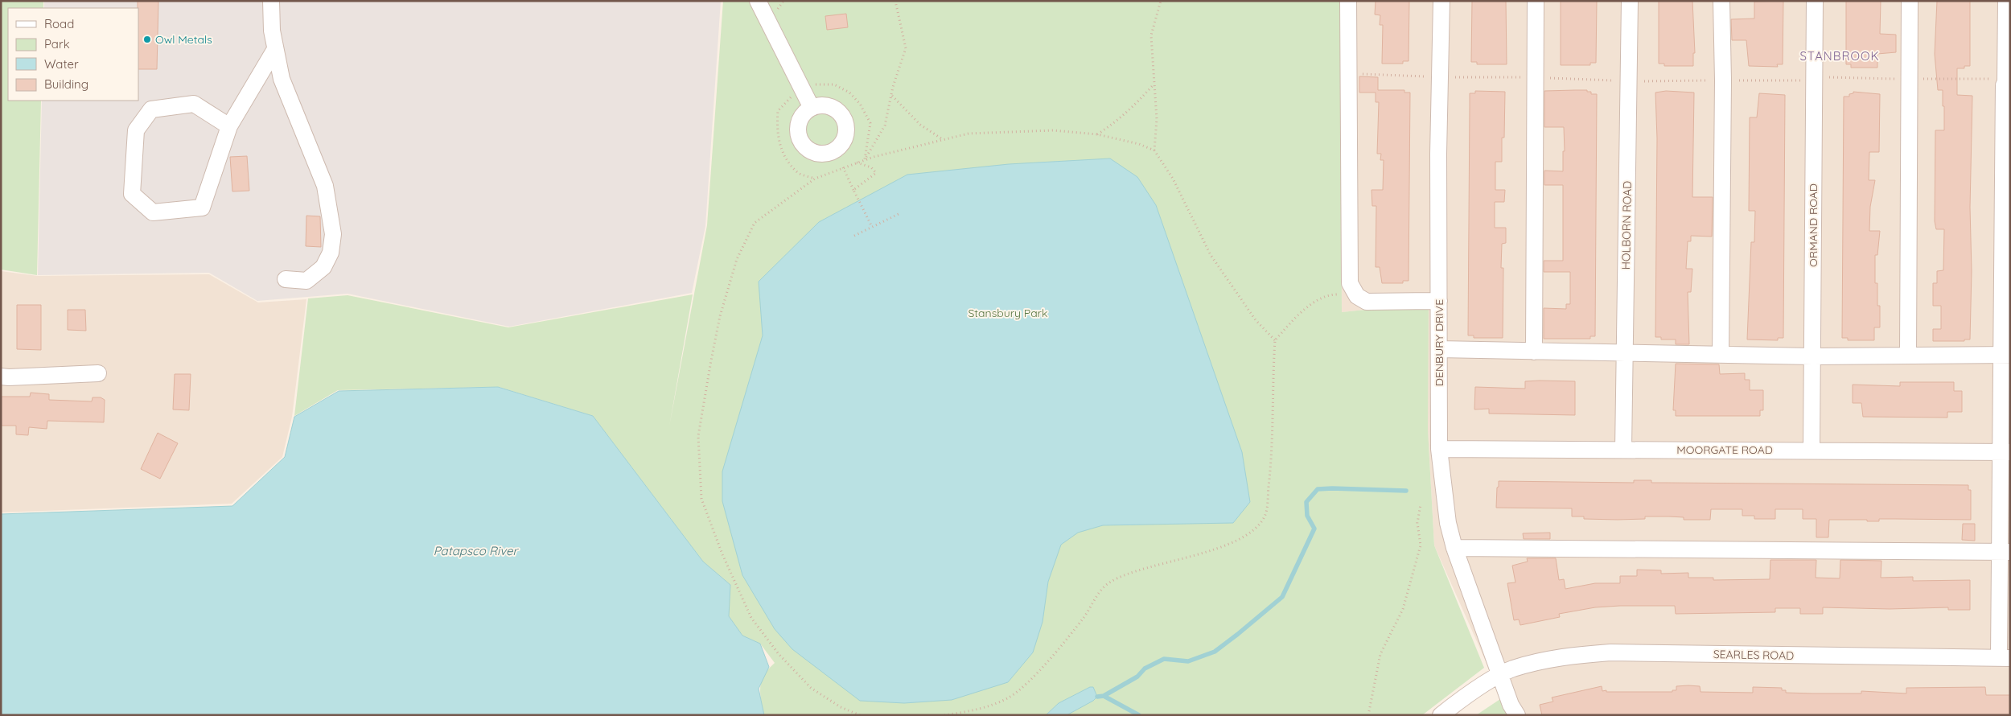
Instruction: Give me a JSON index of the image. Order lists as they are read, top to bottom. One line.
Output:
{"streets":{"street":["HOLBORN ROAD","ORMAND ROAD","DENBURY DRIVE","MOORGATE ROAD","SEARLES ROAD"]},"crossings":[["HOLBORN ROAD","MOORGATE ROAD"],["ORMAND ROAD","MOORGATE ROAD"],["DENBURY DRIVE","MOORGATE ROAD"],["DENBURY DRIVE","SEARLES ROAD"]],"districts":["STANBROOK"],"water":["Patapsco River"],"parks":["Stansbury Park"],"places":["Owl Metals"],"legend":["Road","Park","Water","Building"]}
